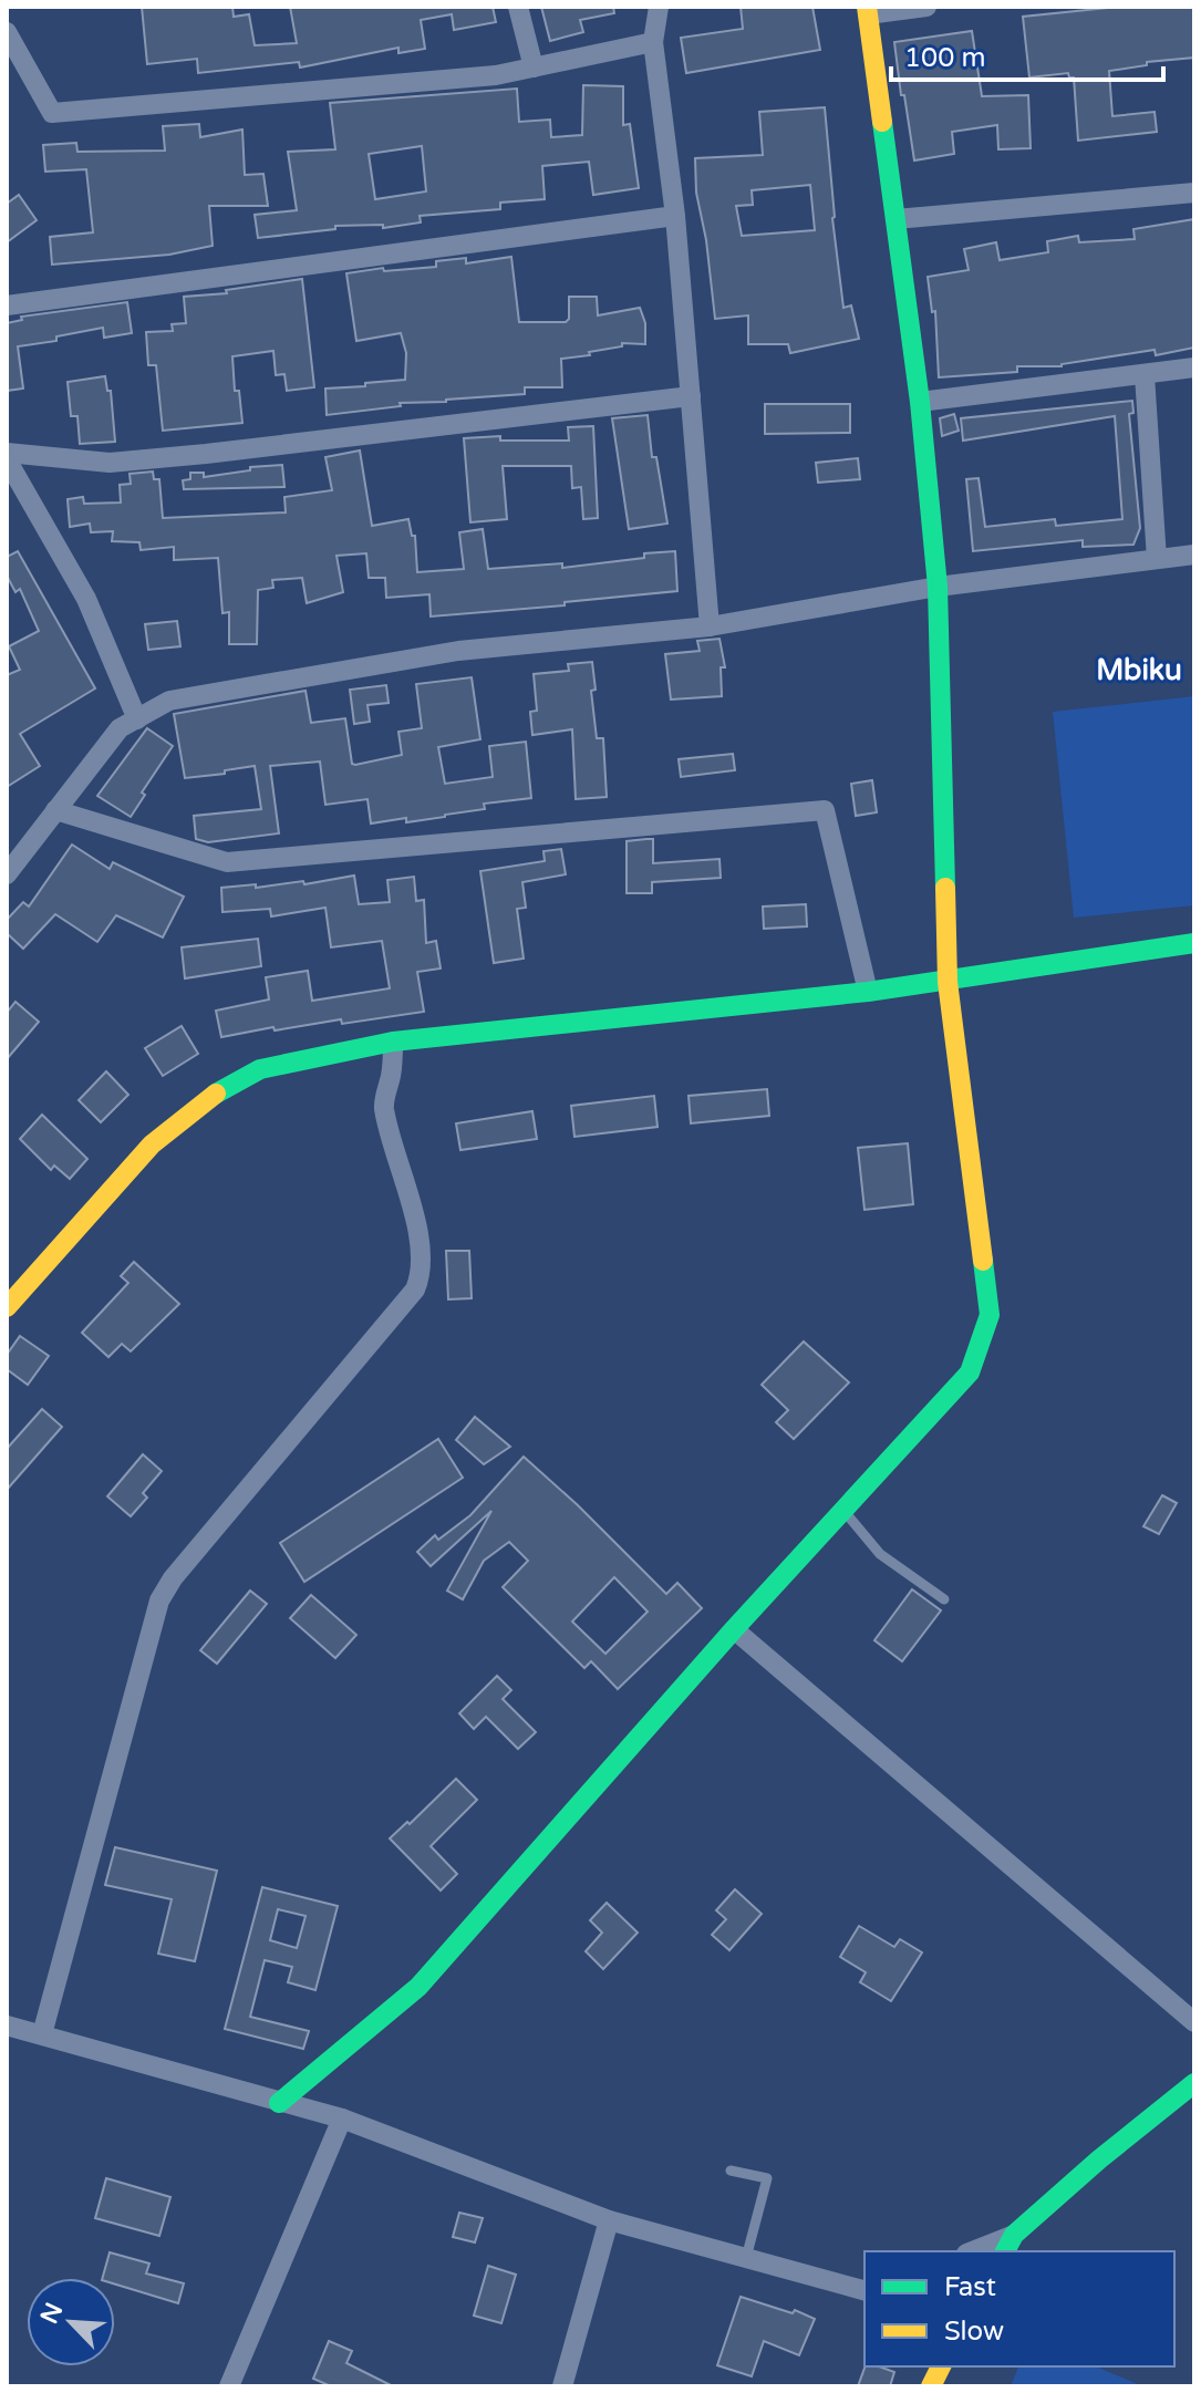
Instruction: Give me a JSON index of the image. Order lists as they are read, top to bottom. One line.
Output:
{"districts":["Mbiku"],"legend":["Fast","Slow"],"scale_bar":"100 m","north":"top left"}
